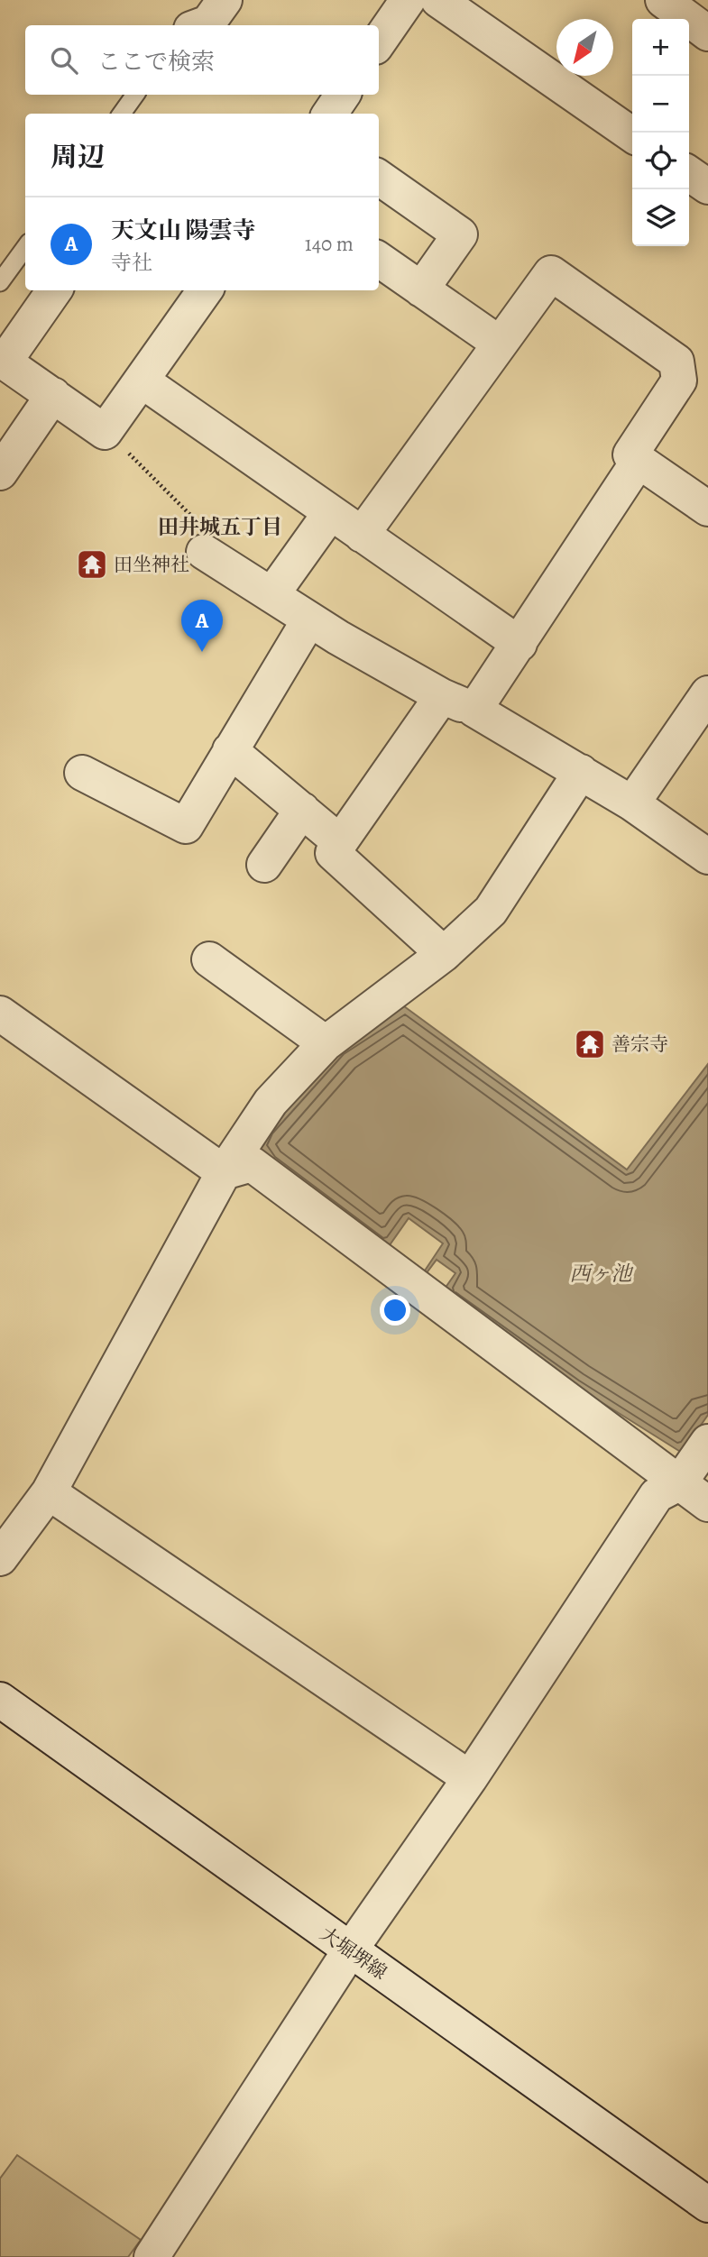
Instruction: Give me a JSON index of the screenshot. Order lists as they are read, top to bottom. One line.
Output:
{"streets":{"street":["大堀堺線"]},"districts":["田井城五丁目"],"water":["西ヶ池"],"places":{"temple":["田坐神社","善宗寺"]},"north":"bottom left","page":{"map_buttons":["+","−"],"search":"ここで検索","heading":"周辺","list":[{"mark":"A","name":"天文山 陽雲寺","note":"寺社","value":"140 m"}],"pins":"A"}}
